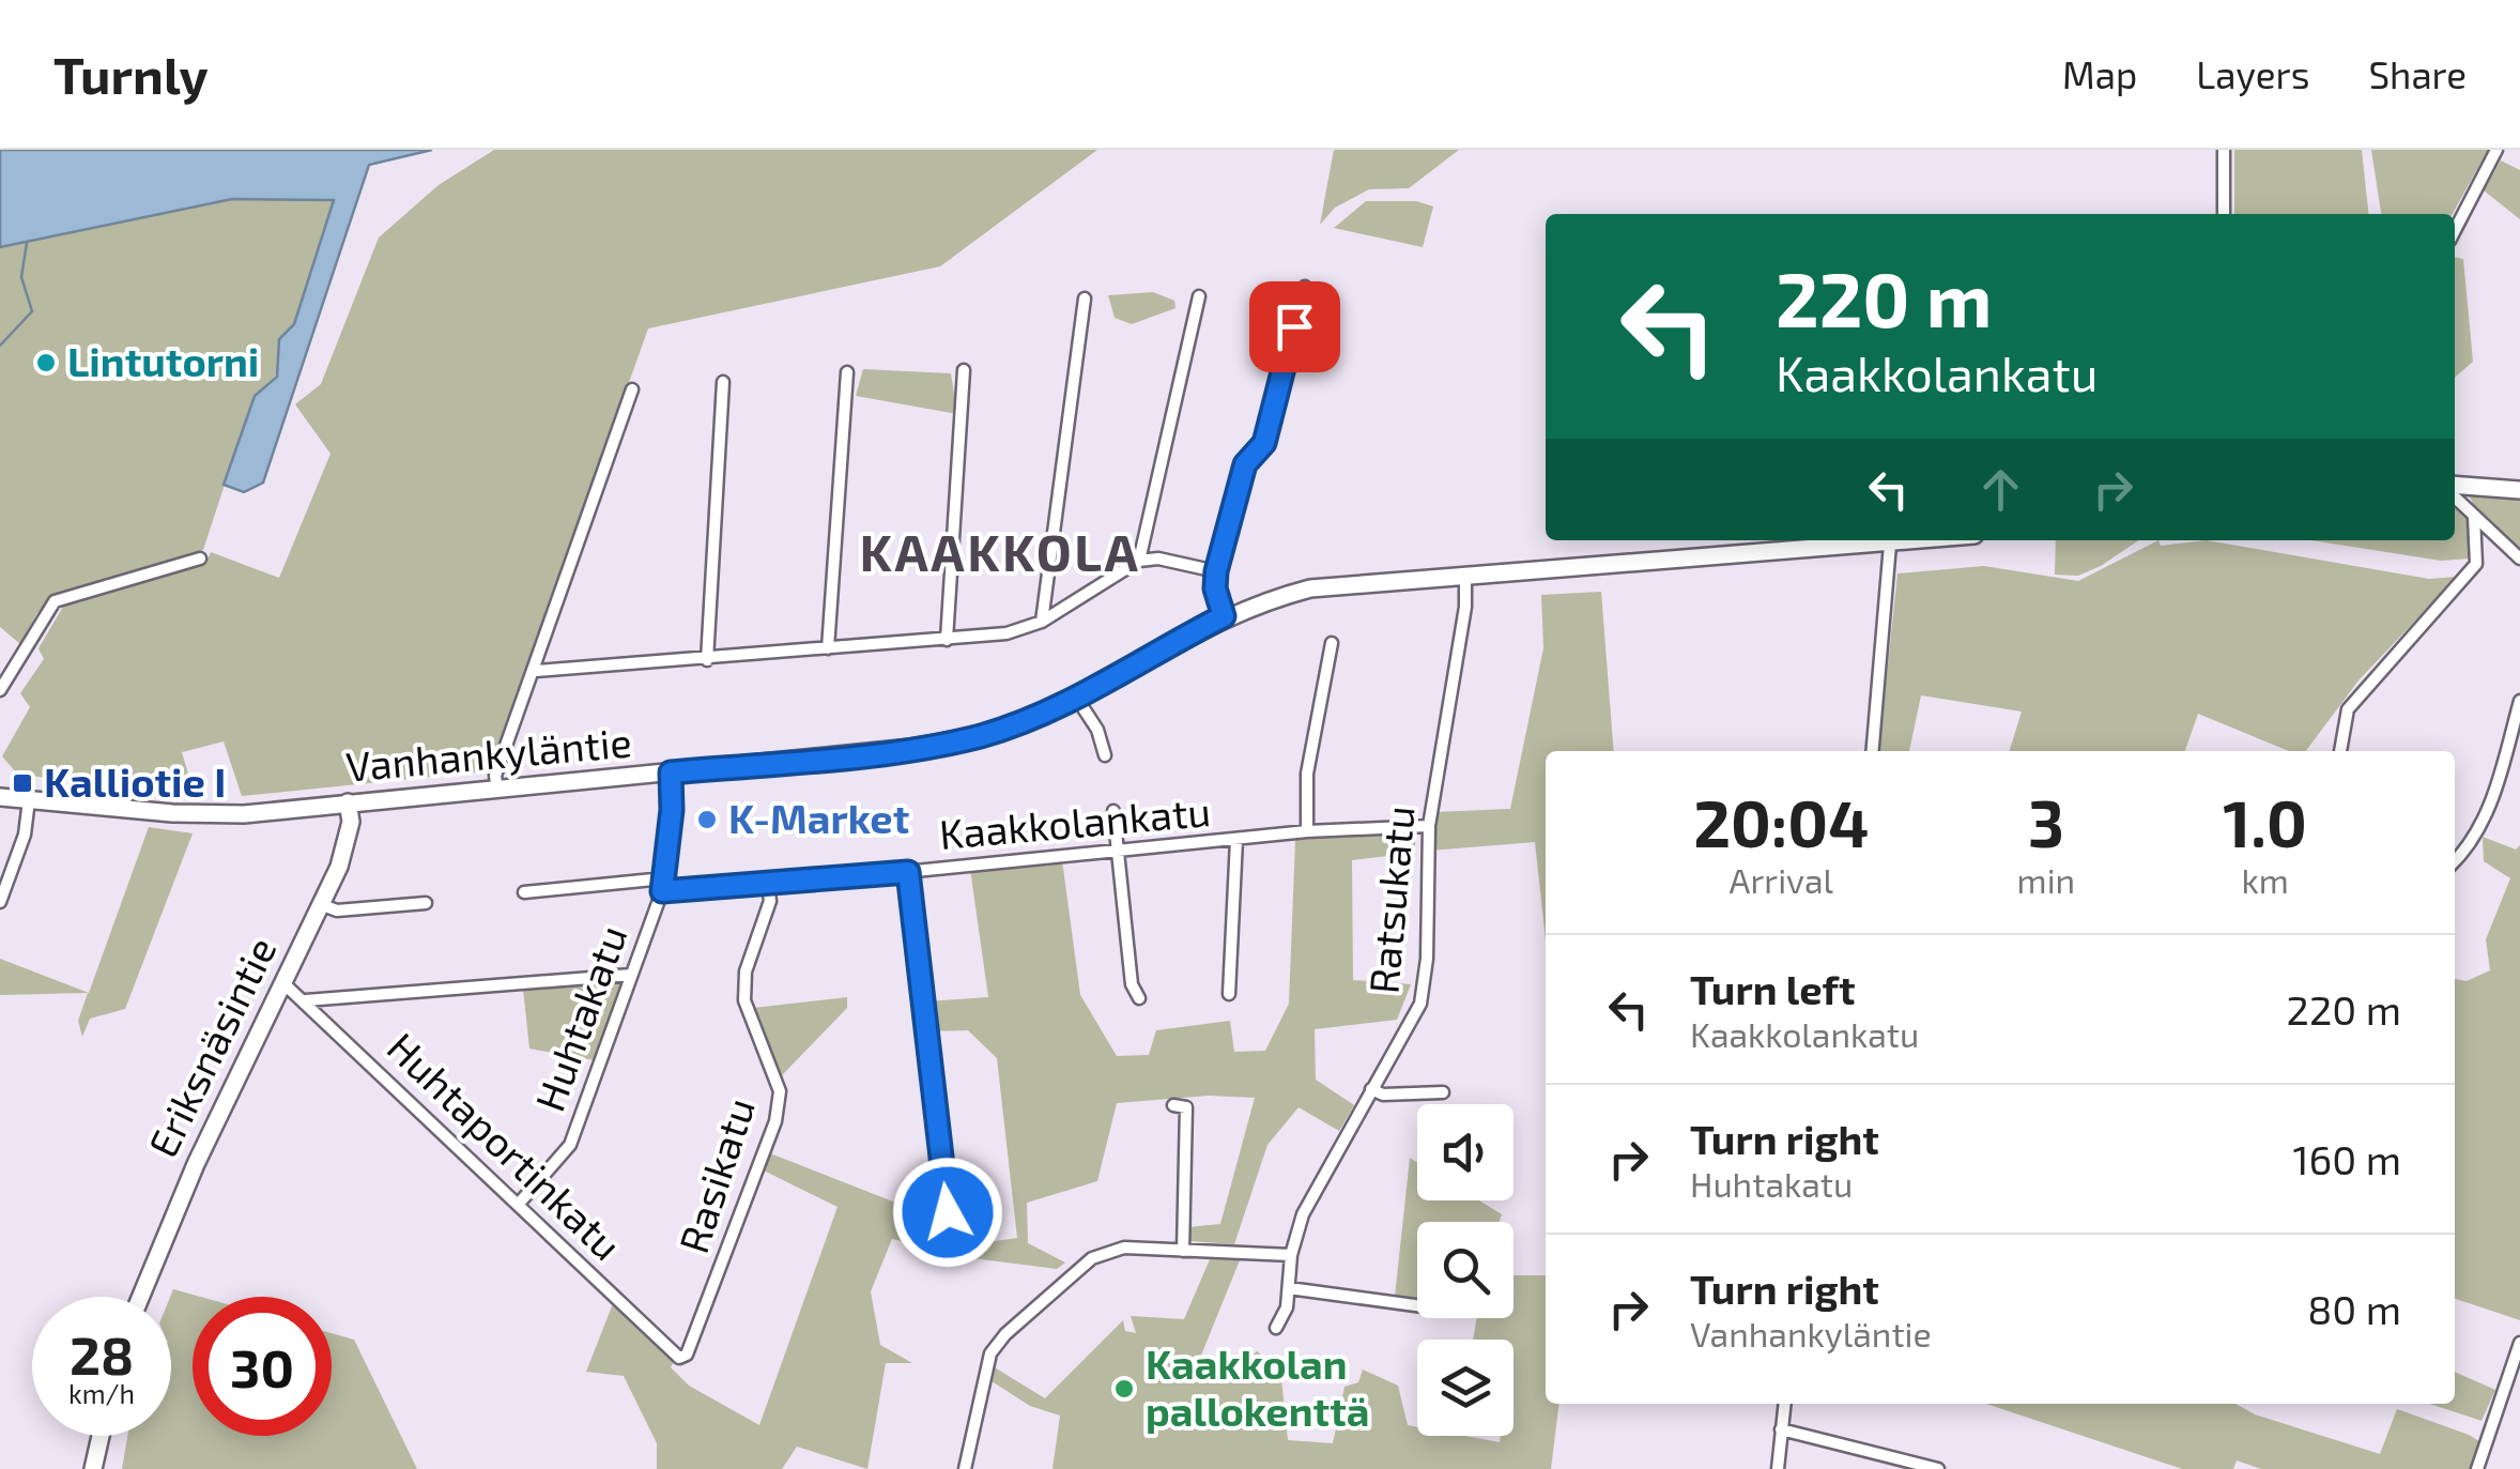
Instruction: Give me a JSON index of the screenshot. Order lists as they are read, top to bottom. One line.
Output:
{"streets":{"street":["Vanhankyläntie","Kaakkolankatu","Ratsukatu","Huhtakatu","Eriksnäsintie","Huhtaportinkatu","Rasikatu"]},"crossings":[["Vanhankyläntie","Ratsukatu"],["Vanhankyläntie","Huhtakatu"],["Vanhankyläntie","Eriksnäsintie"],["Kaakkolankatu","Ratsukatu"],["Kaakkolankatu","Huhtakatu"],["Kaakkolankatu","Rasikatu"],["Huhtakatu","Huhtaportinkatu"],["Eriksnäsintie","Huhtaportinkatu"],["Huhtaportinkatu","Rasikatu"]],"districts":["KAAKKOLA"],"places":{"other":["Lintutorni","K-Market","Kaakkolan pallokenttä"],"transit":["Kalliotie I"]},"page":{"header":"Turnly","nav":["Map","Layers","Share"],"turn":["220 m","Kaakkolankatu"],"eta":["20:04","Arrival","3","min","1.0","km"],"list":[{"name":"Turn left","note":"Kaakkolankatu","value":"220 m"},{"name":"Turn right","note":"Huhtakatu","value":"160 m"},{"name":"Turn right","note":"Vanhankyläntie","value":"80 m"}],"speed":"28 km/h","limit":"30"}}
